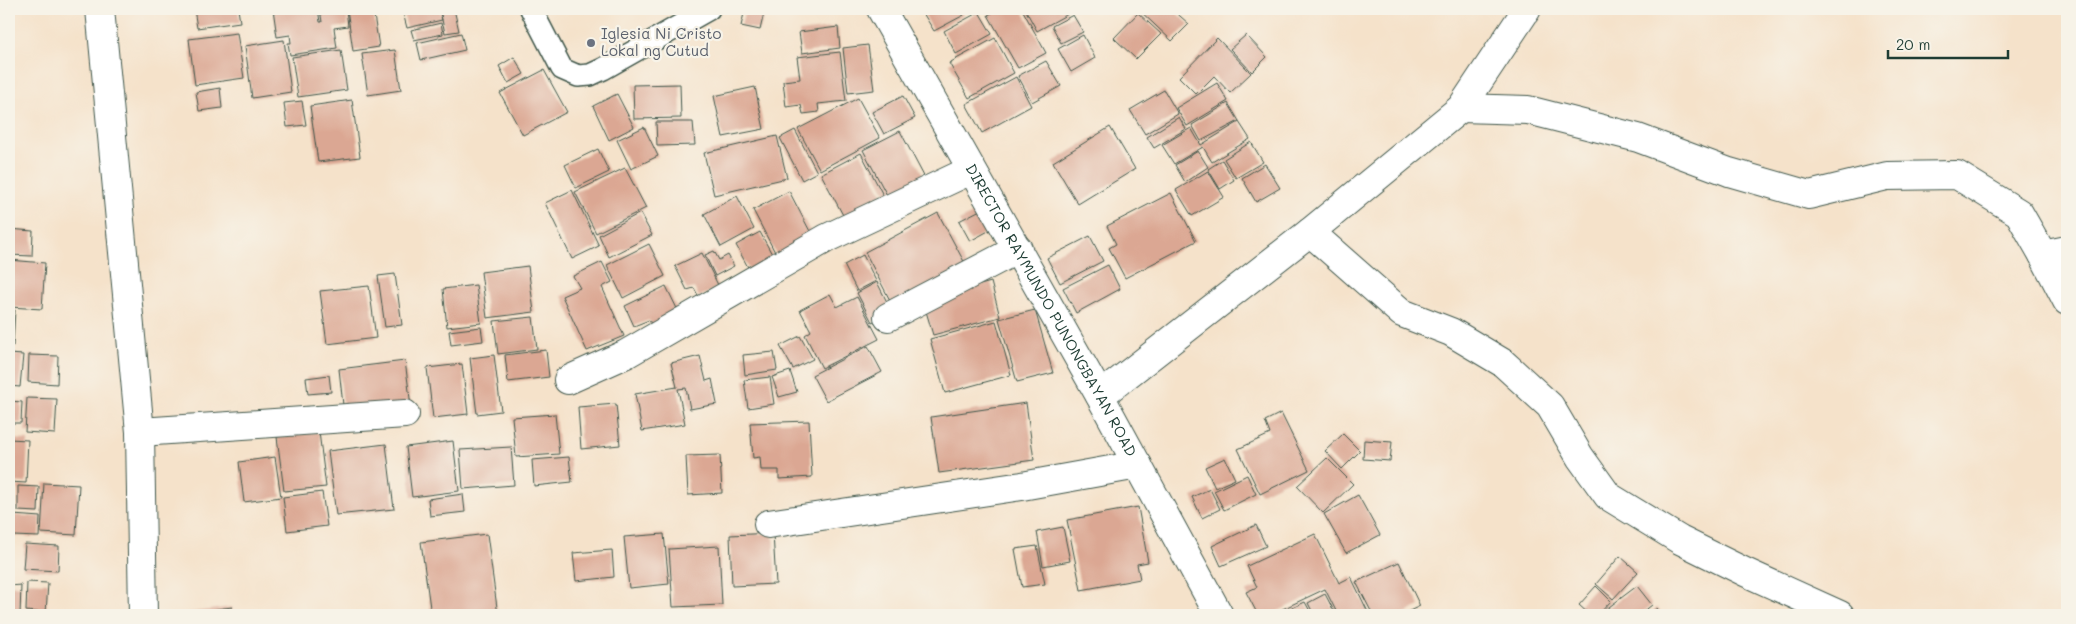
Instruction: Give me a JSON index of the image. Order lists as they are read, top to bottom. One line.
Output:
{"streets":{"street":["DIRECTOR RAYMUNDO PUNONGBAYAN ROAD"]},"places":["Iglesia Ni Cristo Lokal ng Cutud"],"scale_bar":"20 m"}
